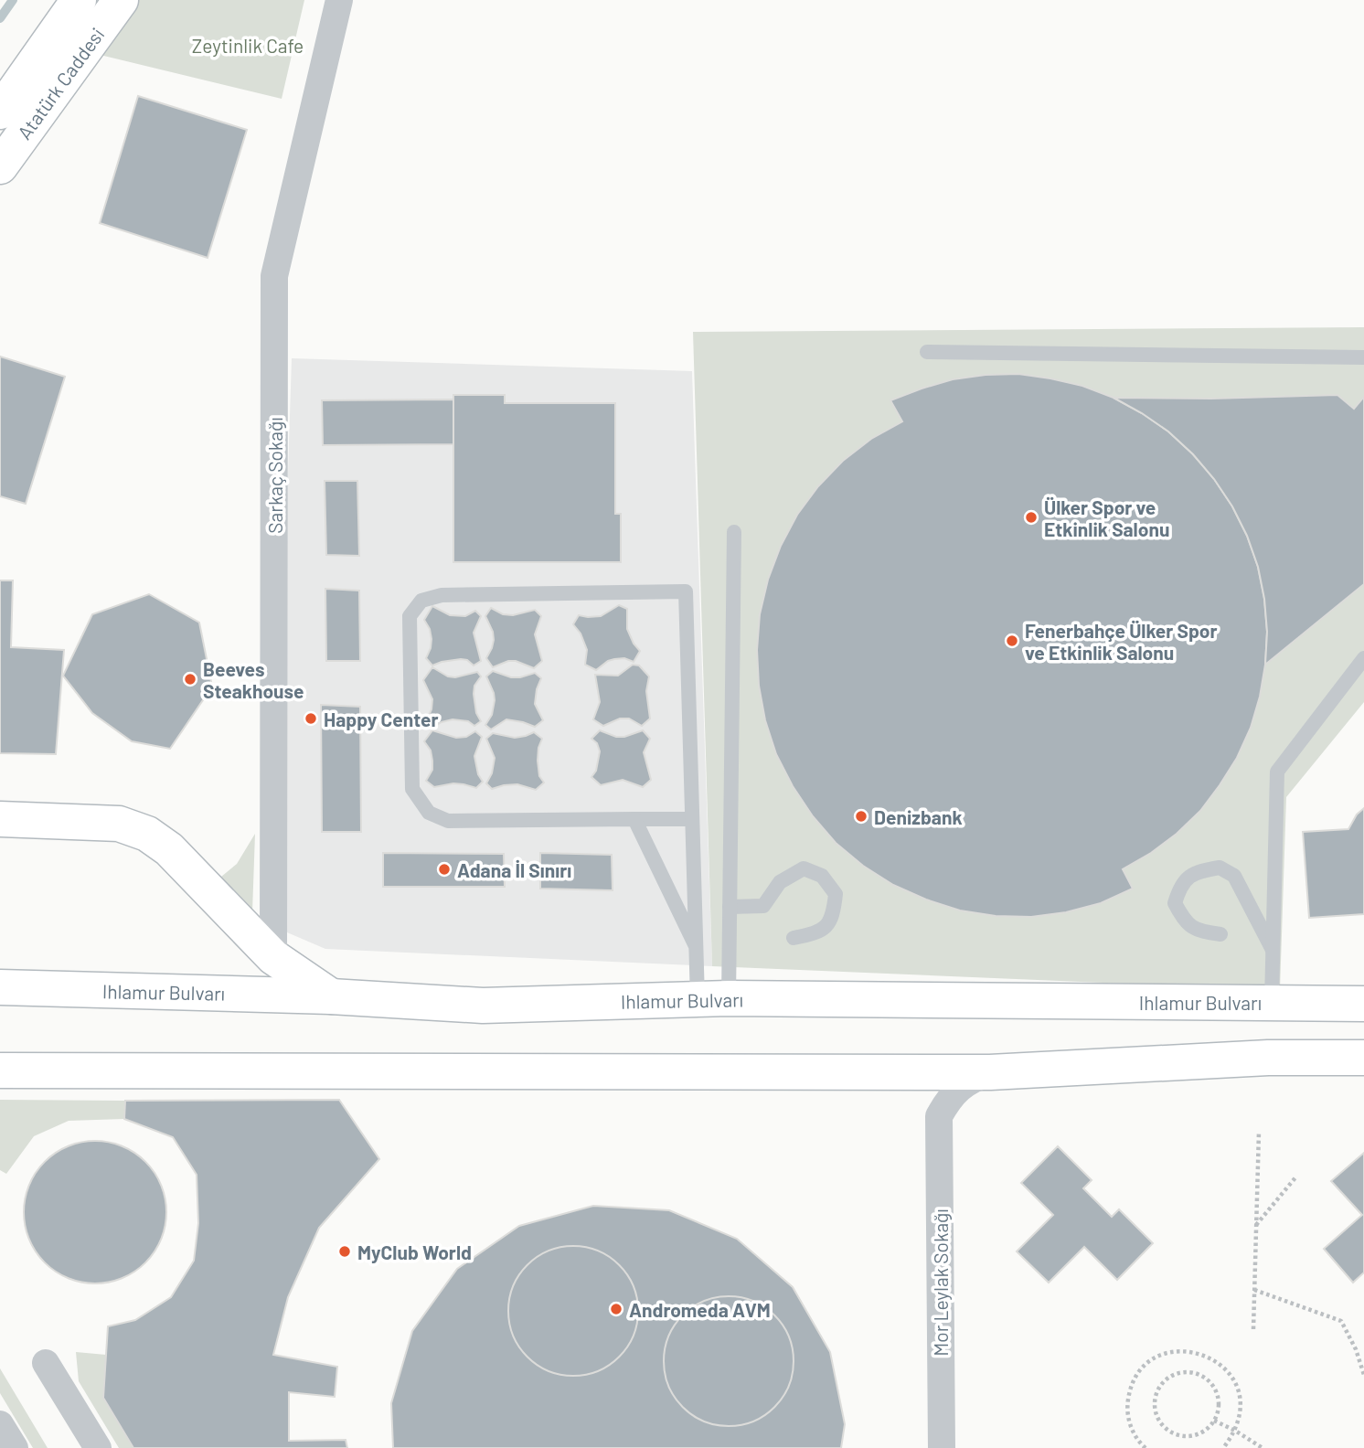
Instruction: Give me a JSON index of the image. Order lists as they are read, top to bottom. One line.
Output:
{"streets":{"main road":["Atatürk Caddesi","Ihlamur Bulvarı"],"street":["Sarkaç Sokağı","Mor Leylak Sokağı"]},"parks":["Zeytinlik Cafe"],"places":["Ülker Spor ve Etkinlik Salonu","Fenerbahçe Ülker Spor ve Etkinlik Salonu","Beeves Steakhouse","Happy Center","Denizbank","Adana İl Sınırı","MyClub World","Andromeda AVM"]}
